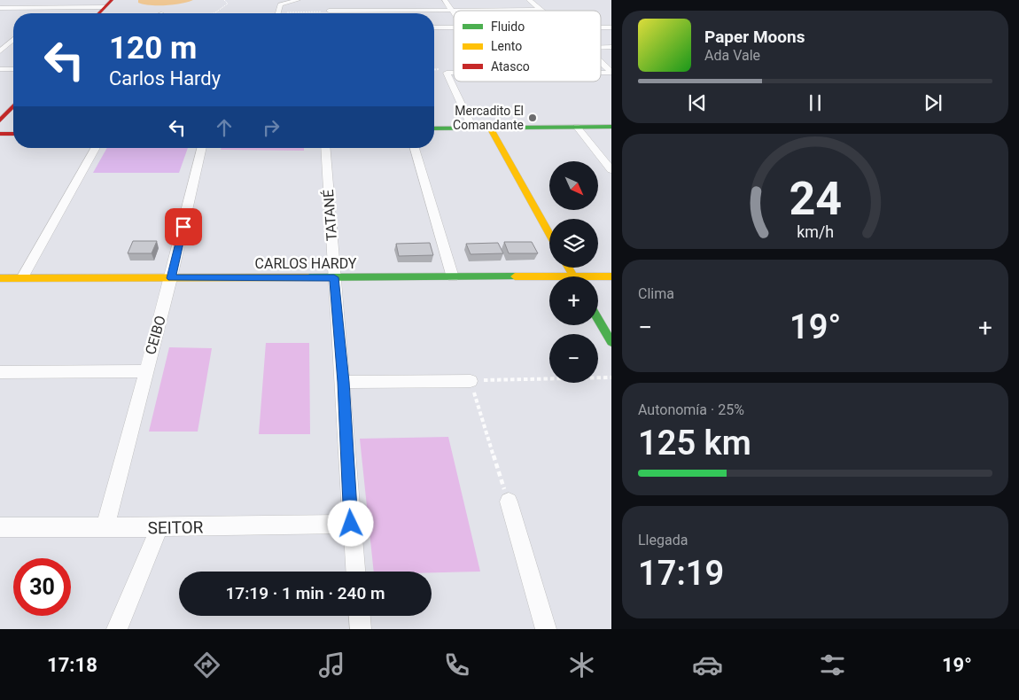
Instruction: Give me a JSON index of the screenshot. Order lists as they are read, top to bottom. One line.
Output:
{"streets":{"street":["TATANÉ","CARLOS HARDY","CEIBO","SEITOR"]},"crossings":[["TATANÉ","CARLOS HARDY"],["TATANÉ","SEITOR"],["CARLOS HARDY","CEIBO"],["CEIBO","SEITOR"]],"places":["Mercadito El Comandante"],"legend":["Fluido","Lento","Atasco"],"north":"bottom right","page":{"turn":["120 m","Carlos Hardy"],"song":["Paper Moons","Ada Vale"],"map_buttons":["+","−"],"tile":["Clima",["Autonomía · 25%","125 km"],["Llegada","17:19"]],"heat":["−","19°","+"],"limit":"30","trip":"17:19 · 1 min · 240 m","tabs":["17:18","19°"],"gauge":["24","km/h"]}}
